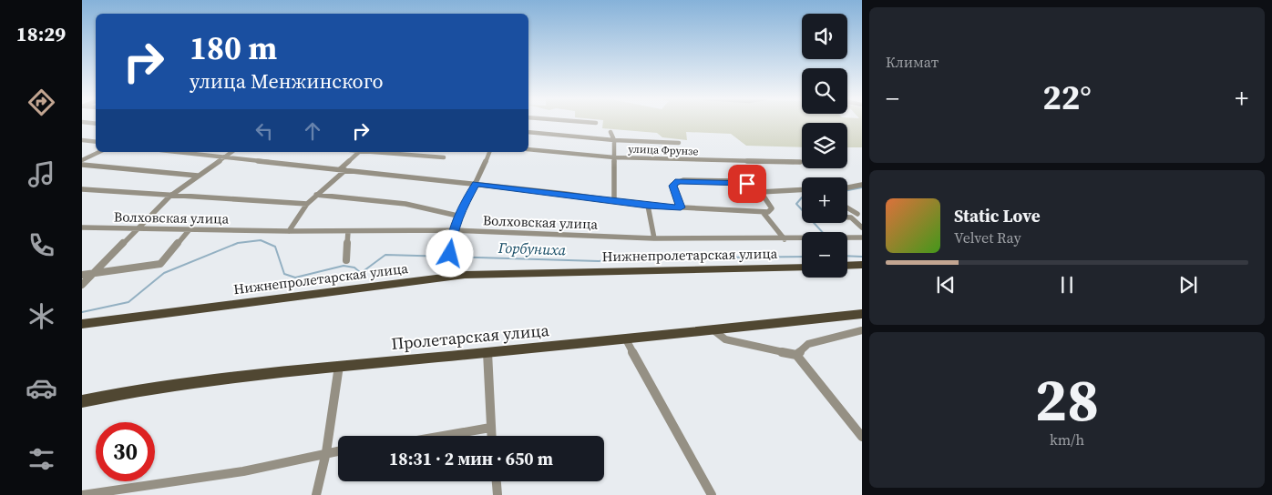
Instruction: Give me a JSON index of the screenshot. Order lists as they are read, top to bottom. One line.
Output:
{"streets":{"main road":["Нижнепролетарская улица","Пролетарская улица"],"street":["улица Фрунзе","Волховская улица"]},"water":["Горбуниха"],"page":{"tabs":"18:29","tile":["Климат",["28","km/h"]],"map_buttons":["+","−"],"turn":["180 m","улица Менжинского"],"heat":["−","22°","+"],"song":["Static Love","Velvet Ray"],"limit":"30","trip":"18:31 · 2 мин · 650 m"}}
